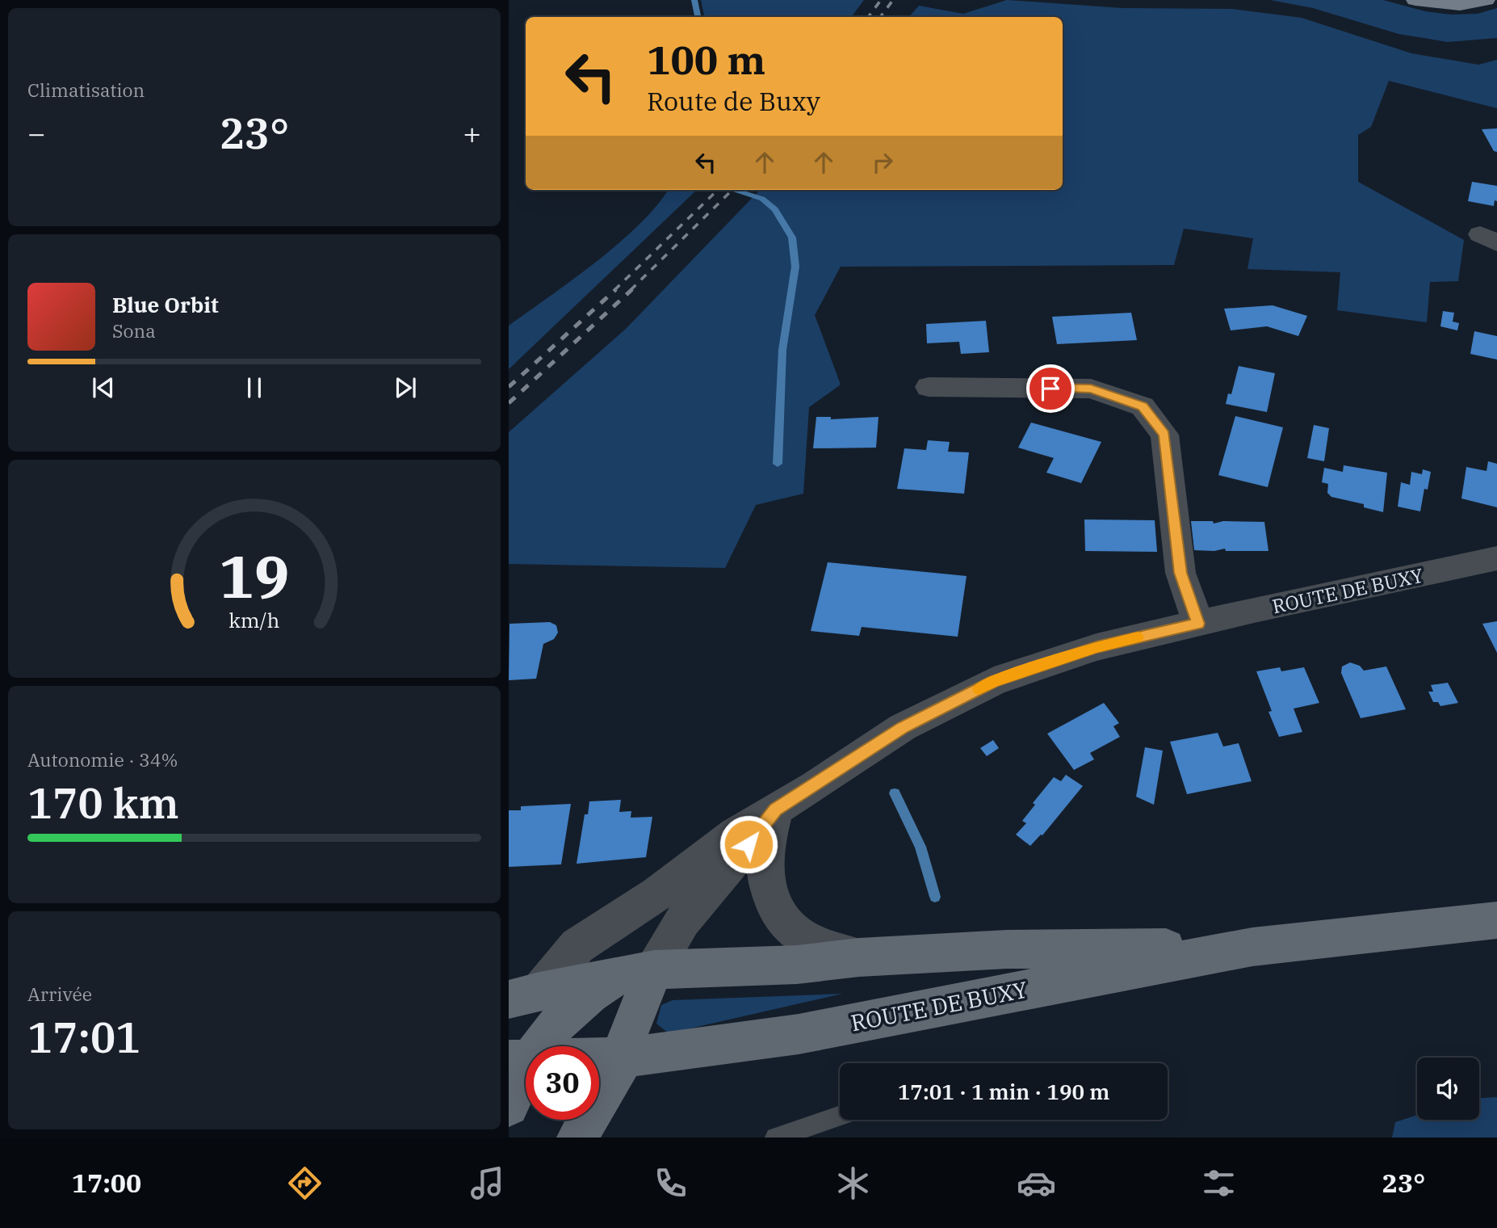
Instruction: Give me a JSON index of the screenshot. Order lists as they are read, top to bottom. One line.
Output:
{"streets":{"main road":["ROUTE DE BUXY"]},"page":{"tile":["Climatisation",["Autonomie · 34%","170 km"],["Arrivée","17:01"]],"turn":["100 m","Route de Buxy"],"heat":["−","23°","+"],"song":["Blue Orbit","Sona"],"limit":"30","trip":"17:01 · 1 min · 190 m","tabs":["17:00","23°"],"gauge":["19","km/h"]}}
